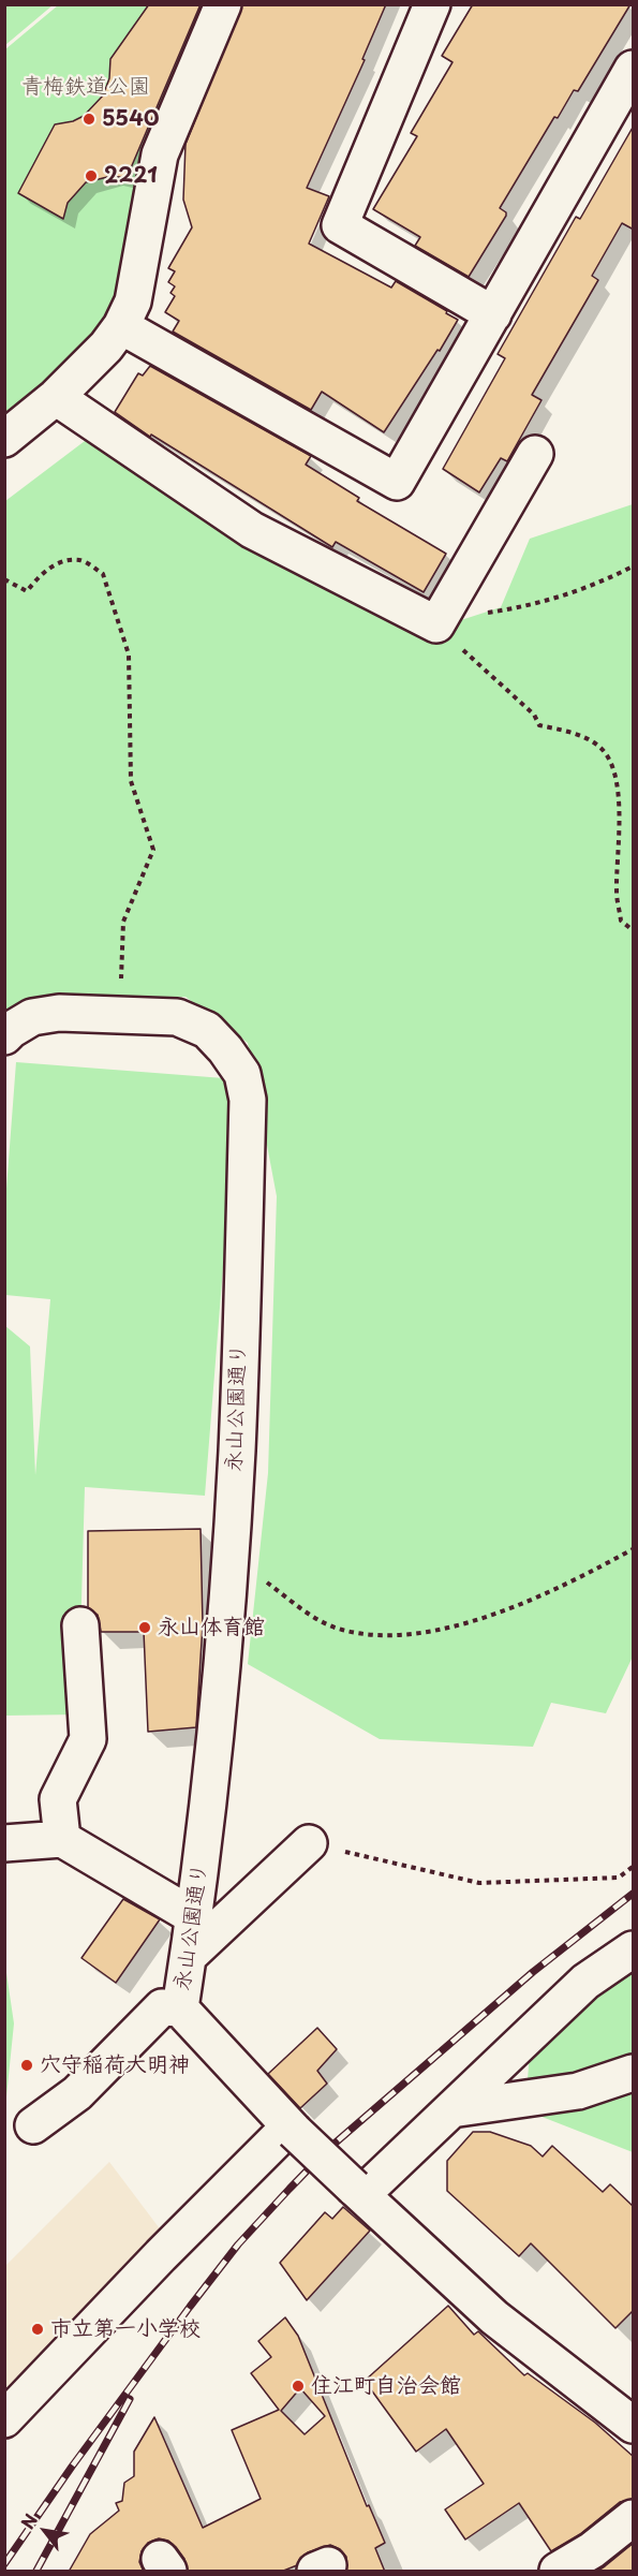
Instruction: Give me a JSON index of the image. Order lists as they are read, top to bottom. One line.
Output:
{"streets":{"street":["永山公園通り"]},"parks":["青梅鉄道公園"],"places":["5540","2221","永山体育館","穴守稲荷大明神","市立第一小学校","住江町自治会館"],"north":"top left"}
